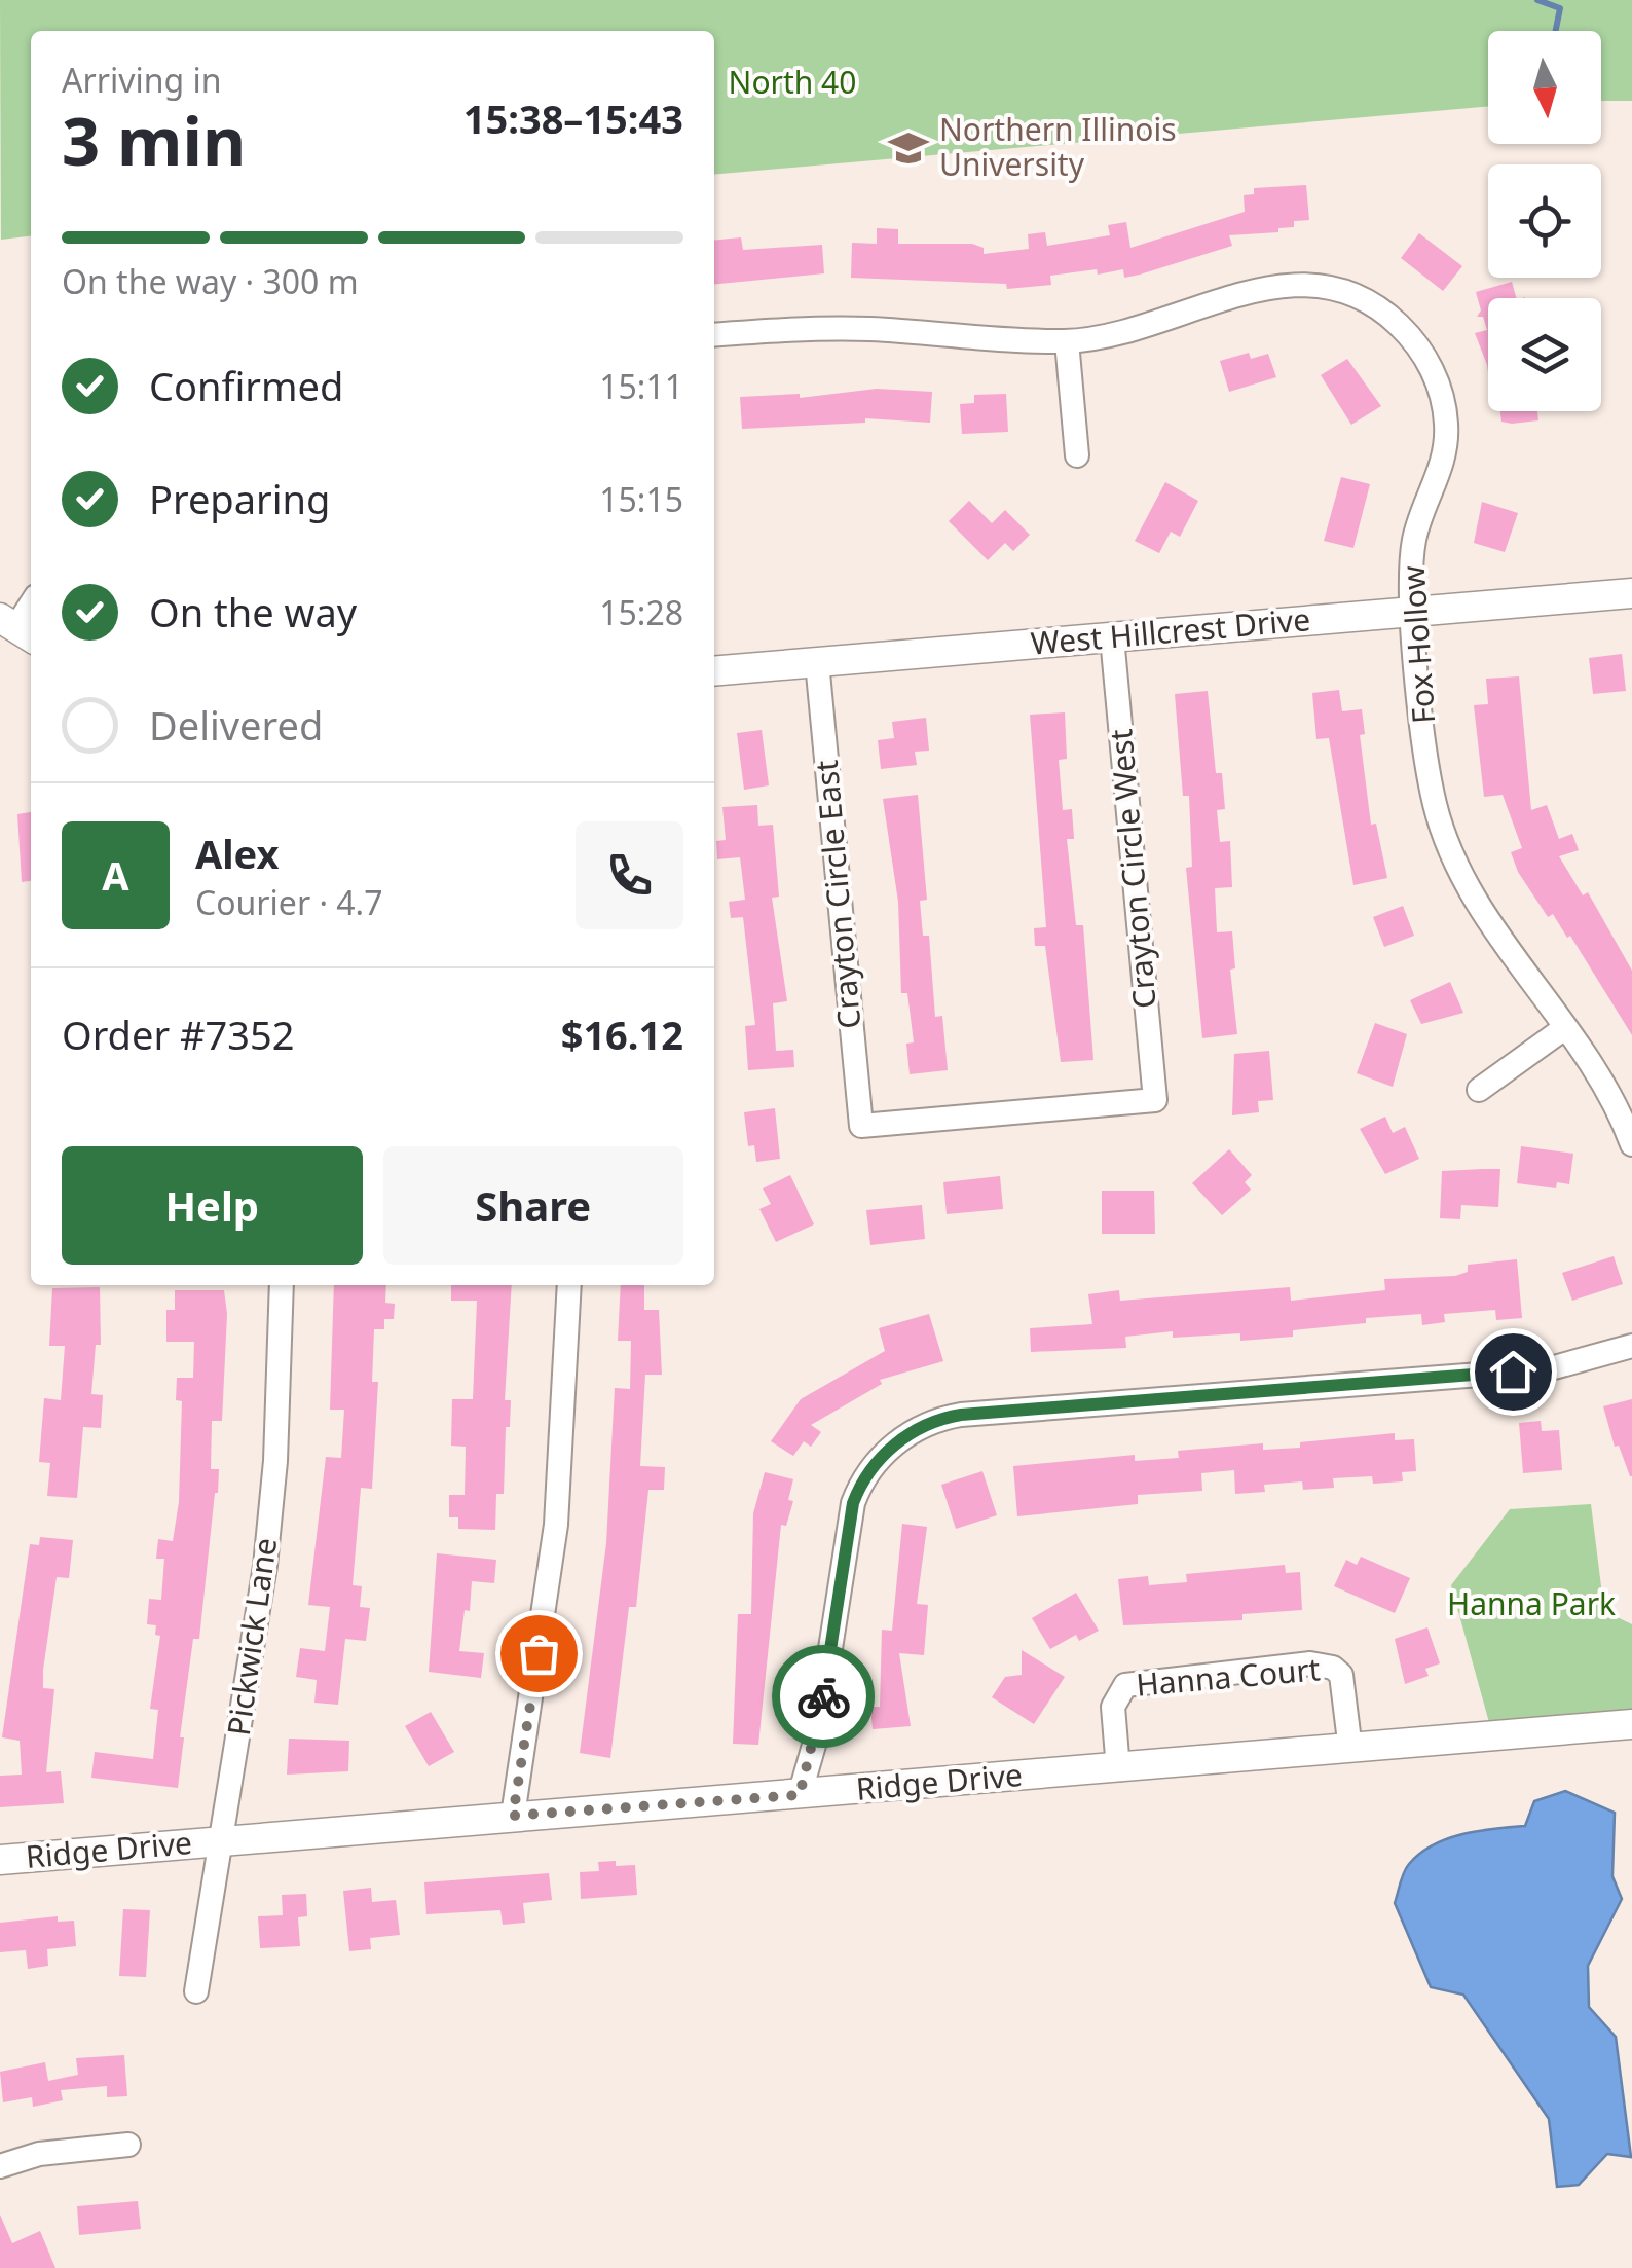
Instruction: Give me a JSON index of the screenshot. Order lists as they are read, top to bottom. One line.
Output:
{"streets":{"street":["West Hillcrest Drive","Fox Hollow","Crayton Circle West","Crayton Circle East","Pickwick Lane","Hanna Court","Ridge Drive"]},"crossings":[["West Hillcrest Drive","Fox Hollow"],["West Hillcrest Drive","Crayton Circle West"],["West Hillcrest Drive","Crayton Circle East"],["Crayton Circle West","Crayton Circle East"],["Pickwick Lane","Ridge Drive"],["Hanna Court","Ridge Drive"]],"parks":["North 40","Hanna Park"],"places":{"school or university":["Northern Illinois University"]},"north":"bottom","page":{"heading":["3 min","Arriving in","15:38–15:43"],"panel":["Alex","Courier · 4.7","Order #7352","$16.12"],"bar":"On the way · 300 m","list":[["Confirmed","15:11"],["Preparing","15:15"],["On the way","15:28"],"Delivered"],"round":"A","buttons":["Help","Share"]}}
